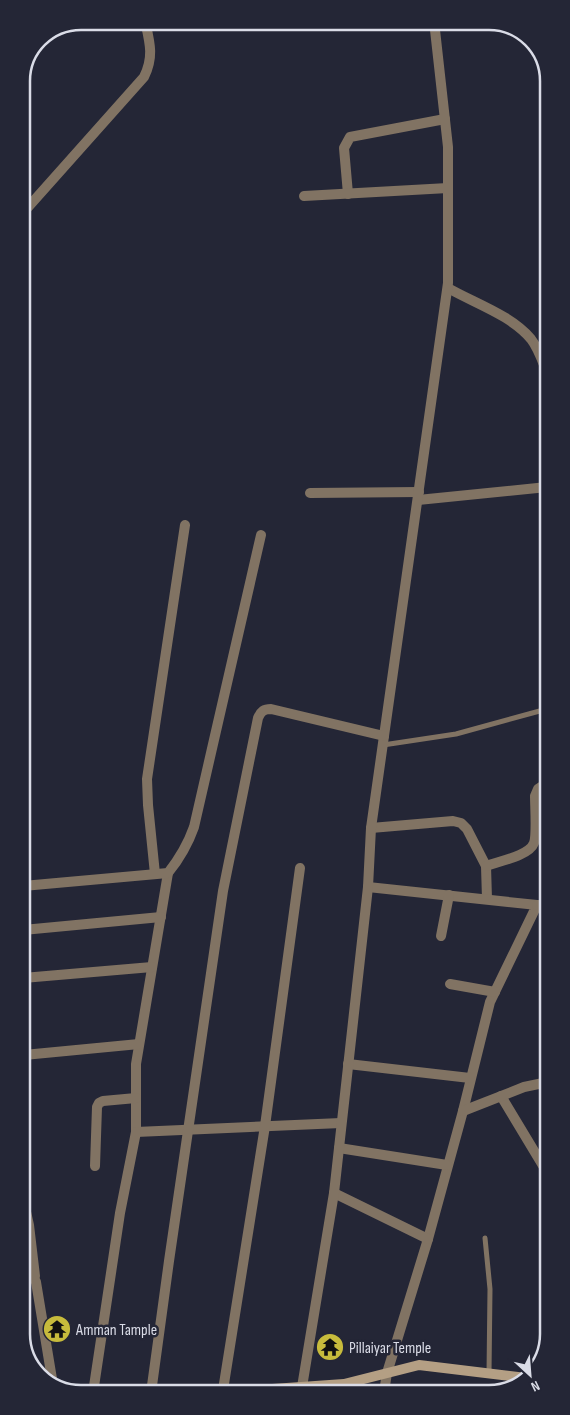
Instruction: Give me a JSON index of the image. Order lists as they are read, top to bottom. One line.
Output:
{"places":{"temple":["Amman Tample","Pillaiyar Temple"]},"north":"bottom right"}
